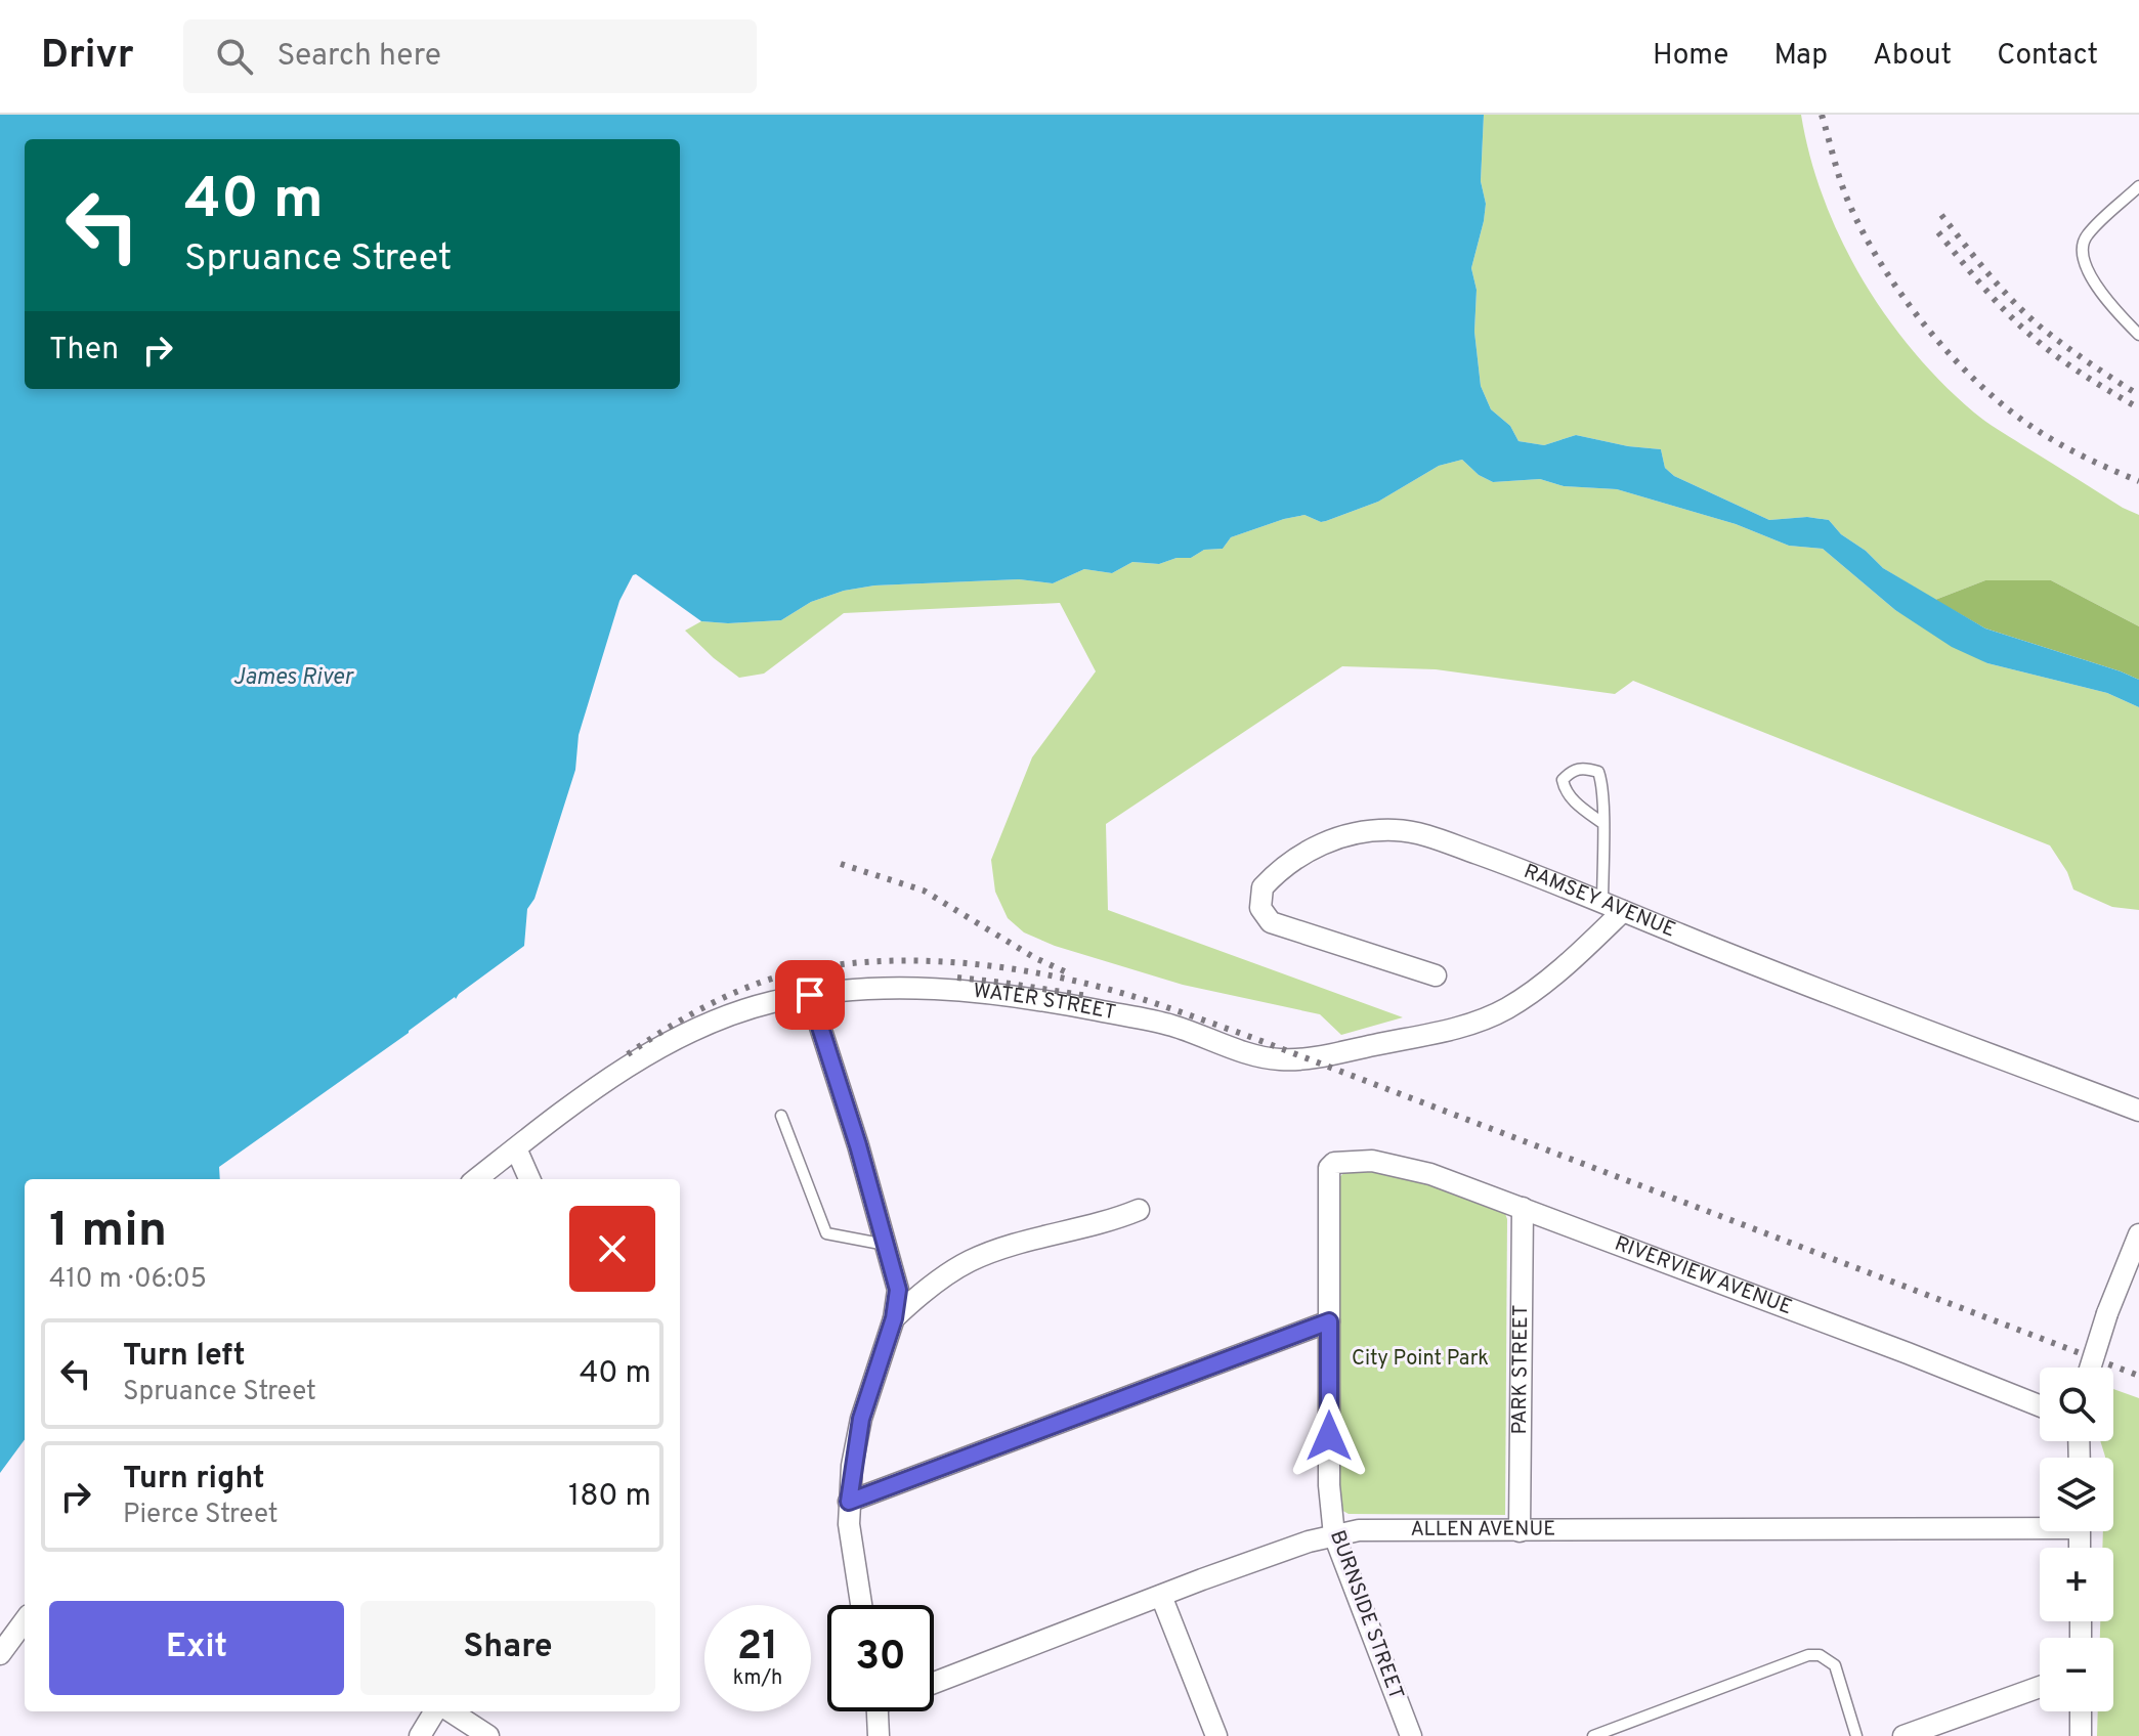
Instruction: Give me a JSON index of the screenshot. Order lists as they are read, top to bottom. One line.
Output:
{"streets":{"street":["RAMSEY AVENUE","WATER STREET","RIVERVIEW AVENUE","PARK STREET","ALLEN AVENUE","BURNSIDE STREET"]},"crossings":[["RAMSEY AVENUE","WATER STREET"],["RIVERVIEW AVENUE","PARK STREET"],["RIVERVIEW AVENUE","BURNSIDE STREET"],["PARK STREET","ALLEN AVENUE"],["ALLEN AVENUE","BURNSIDE STREET"]],"water":["James River"],"parks":["City Point Park"],"page":{"header":"Drivr","search":"Search here","nav":["Home","Map","About","Contact"],"turn":["40 m","Spruance Street"],"then":"Then","heading":["1 min","410 m · 06:05"],"list":[{"name":"Turn left","note":"Spruance Street","value":"40 m"},{"name":"Turn right","note":"Pierce Street","value":"180 m"}],"map_buttons":["+","−"],"buttons":["Exit","Share"],"speed":"21 km/h","limit":"30"}}
